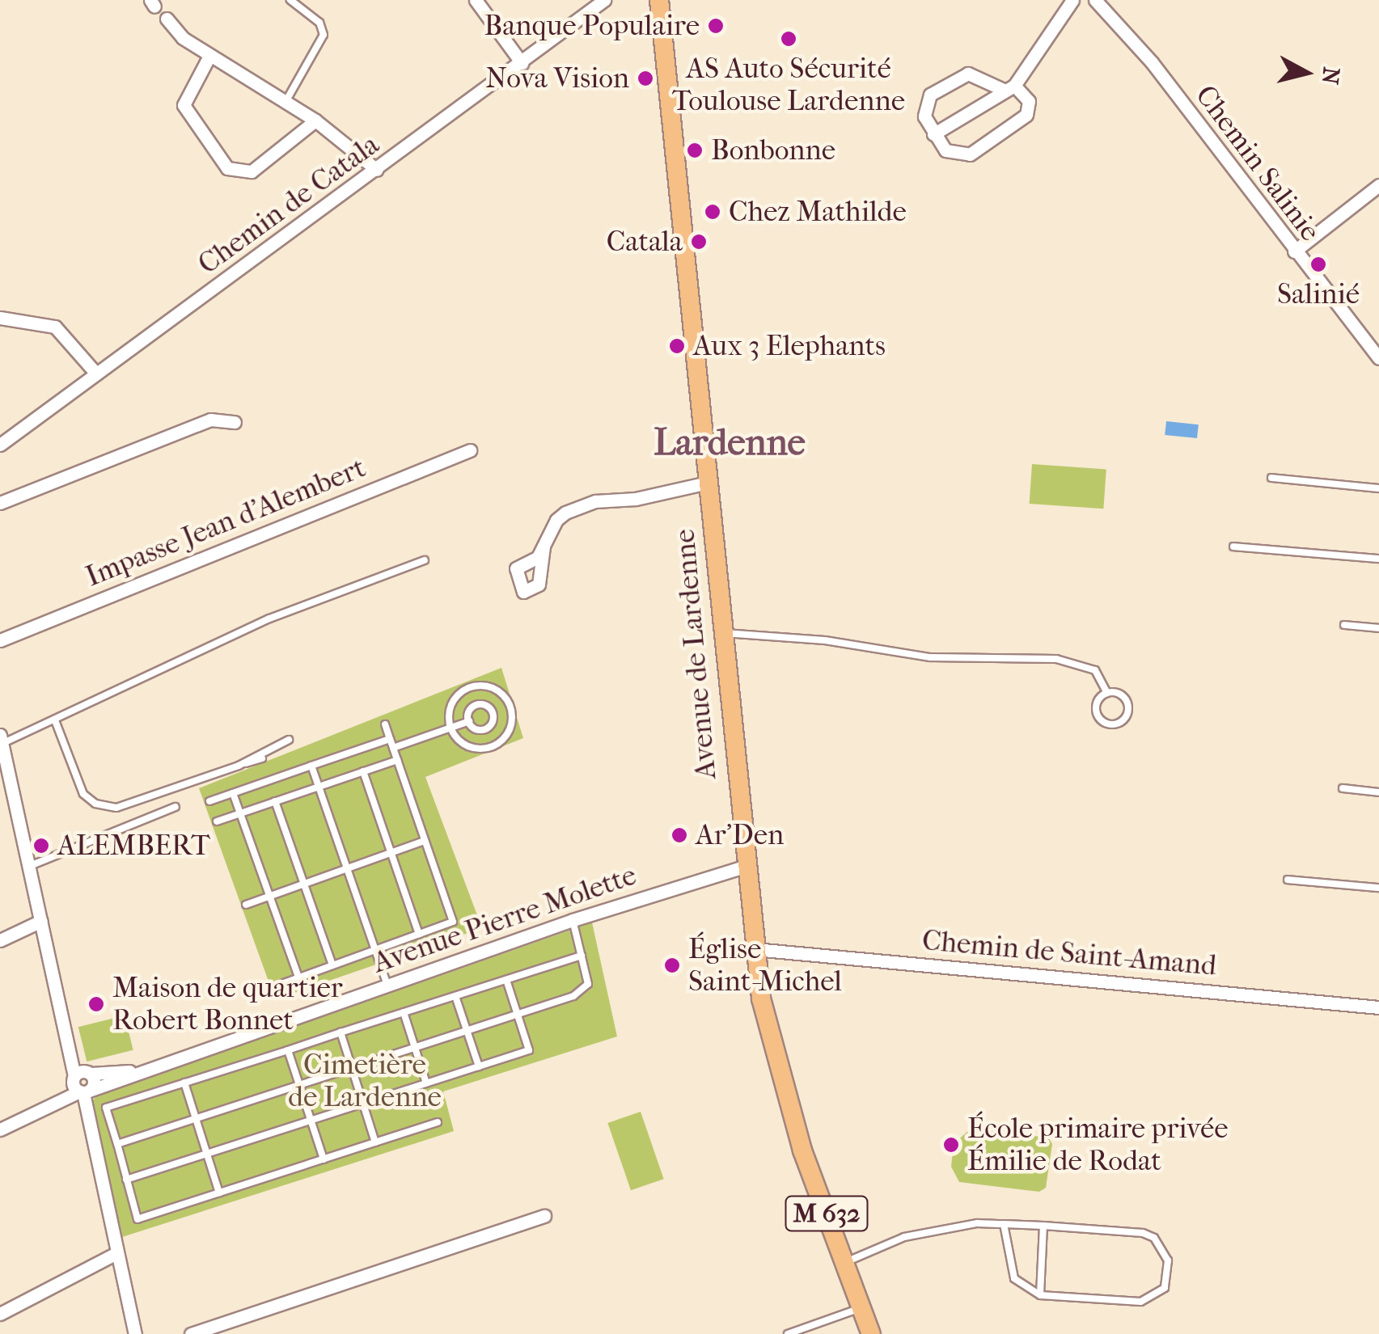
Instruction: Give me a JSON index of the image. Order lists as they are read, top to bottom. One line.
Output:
{"streets":{"main road":["Avenue de Lardenne","M 632"],"street":["Chemin Salinie","Chemin de Catala","Impasse Jean d'Alembert","Avenue Pierre Molette","Chemin de Saint-Amand"]},"crossings":[["Avenue de Lardenne","Avenue Pierre Molette"],["Avenue de Lardenne","Chemin de Saint-Amand"]],"districts":["Lardenne"],"parks":["Cimetière de Lardenne"],"places":["Banque Populaire","AS Auto Sécurité Toulouse Lardenne","Nova Vision","Bonbonne","Chez Mathilde","Catala","Salinié","Aux 3 Elephants","Ar'Den","ALEMBERT","Église Saint-Michel","Maison de quartier Robert Bonnet","École primaire privée Émilie de Rodat"],"north":"right"}
